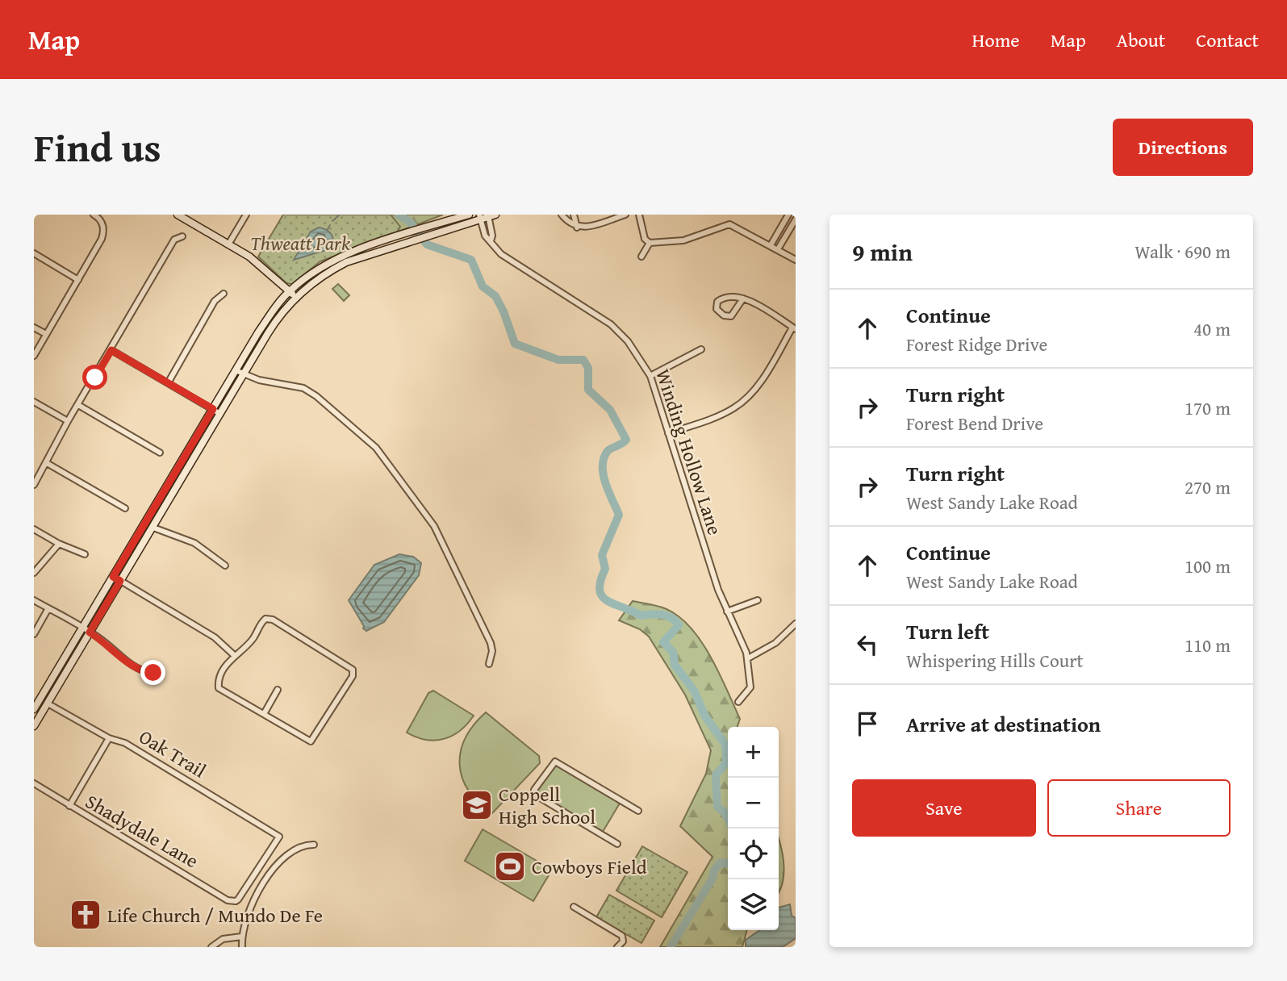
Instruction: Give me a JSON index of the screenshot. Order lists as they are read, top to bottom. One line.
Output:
{"streets":{"street":["Winding Hollow Lane","Oak Trail","Shadydale Lane"]},"crossings":[["Oak Trail","Shadydale Lane"]],"parks":["Thweatt Park"],"places":{"school or university":["Coppell High School"],"sports":["Cowboys Field"],"church":["Life Church / Mundo De Fe"]},"page":{"header":"Map","nav":["Home","Map","About","Contact"],"title":"Find us","buttons":["Directions",["Save","Share"]],"heading":["9 min","Walk · 690 m"],"list":[["Continue","Forest Ridge Drive","40 m"],["Turn right","Forest Bend Drive","170 m"],["Turn right","West Sandy Lake Road","270 m"],["Continue","West Sandy Lake Road","100 m"],["Turn left","Whispering Hills Court","110 m"],"Arrive at destination"],"map_buttons":["+","−"]}}
